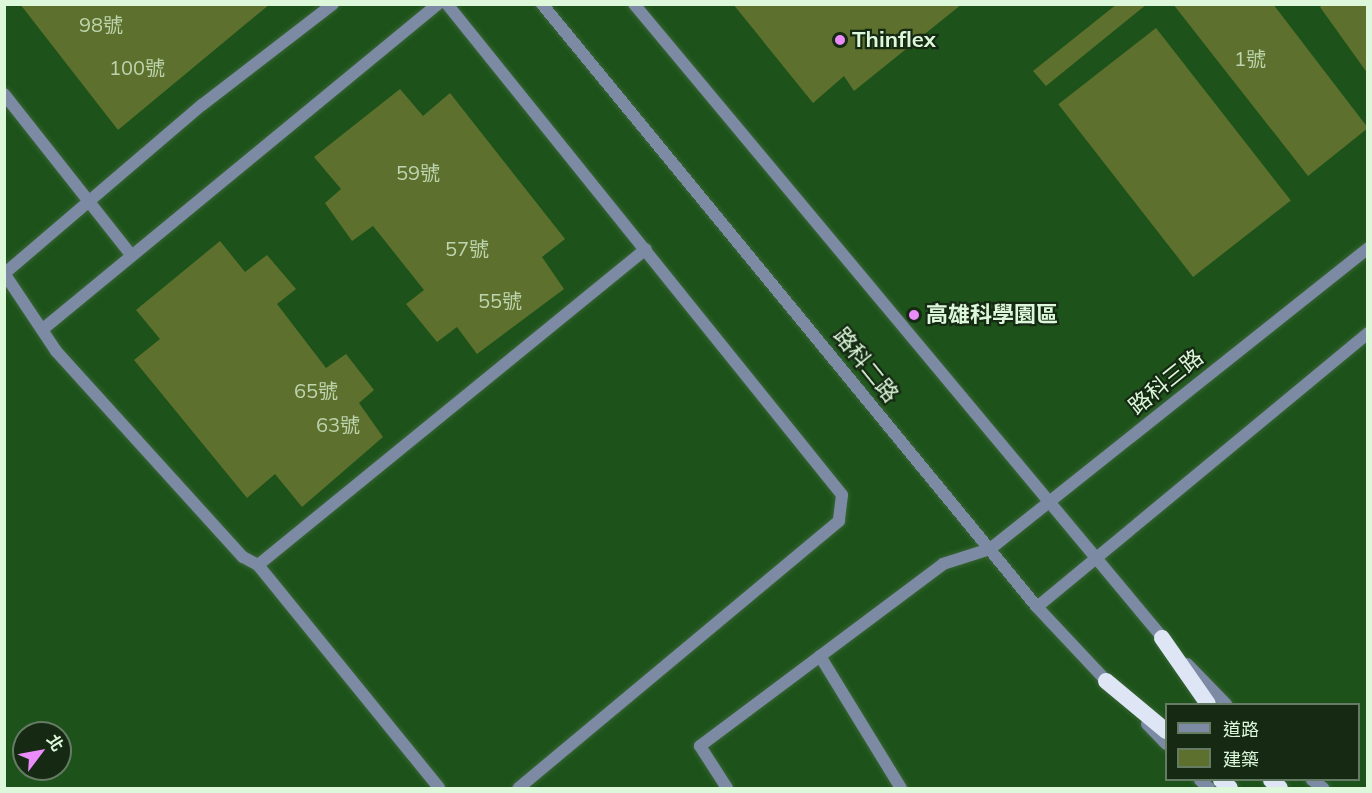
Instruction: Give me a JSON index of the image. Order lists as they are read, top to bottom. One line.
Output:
{"streets":{"street":["路科二路","路科三路"]},"crossings":[["路科二路","路科三路"]],"places":["Thinflex","高雄科學園區"],"house_numbers":["98號","1號","100號","59號","57號","55號","65號","63號"],"legend":["道路","建築"],"north":"top right"}
